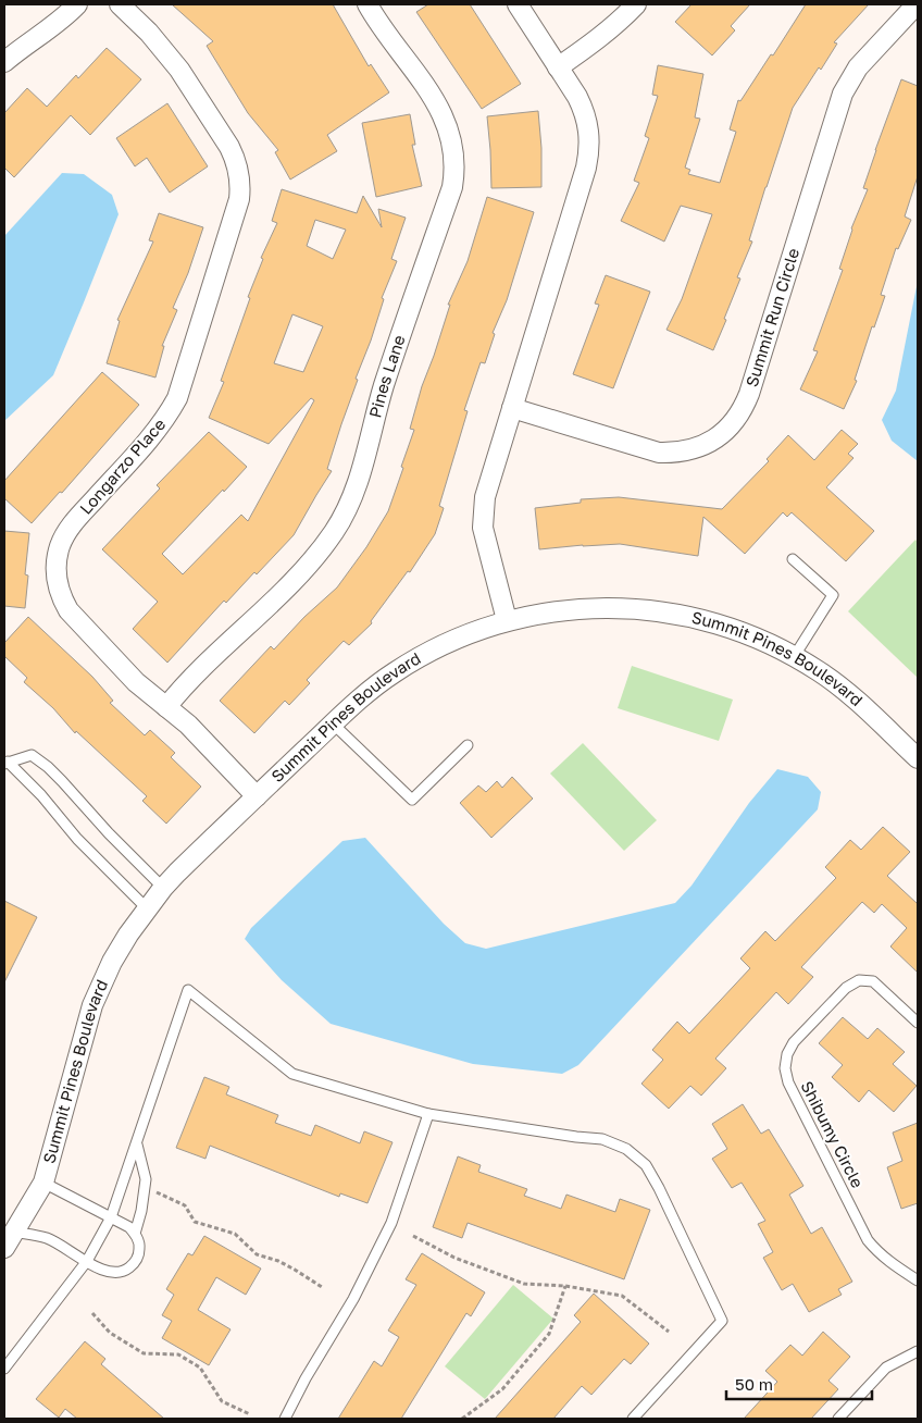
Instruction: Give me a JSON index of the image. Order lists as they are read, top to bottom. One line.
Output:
{"streets":{"street":["Summit Run Circle","Pines Lane","Longarzo Place","Summit Pines Boulevard"],"lane":["Shibumy Circle"]},"crossings":[["Pines Lane","Longarzo Place"],["Longarzo Place","Summit Pines Boulevard"]],"scale_bar":"50 m"}
